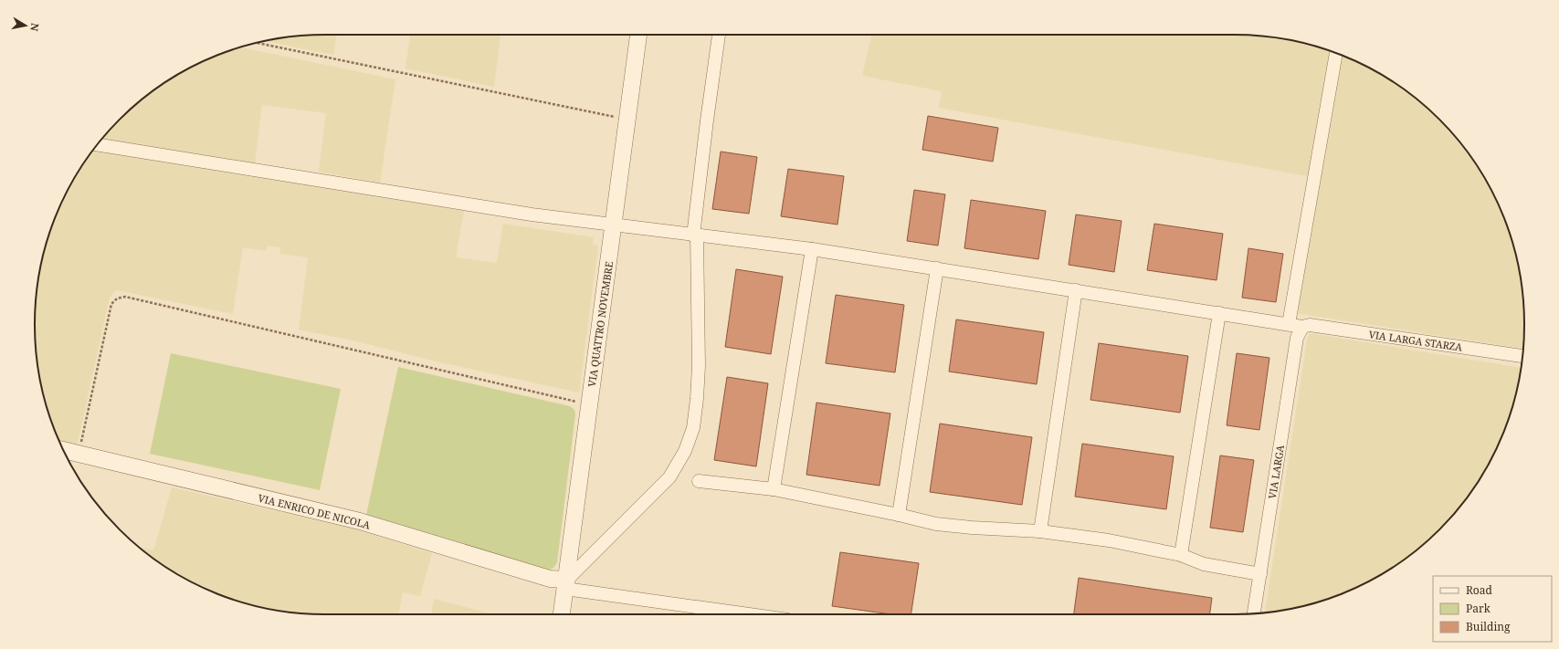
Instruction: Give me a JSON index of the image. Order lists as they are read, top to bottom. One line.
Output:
{"streets":{"street":["VIA QUATTRO NOVEMBRE","VIA LARGA STARZA","VIA LARGA","VIA ENRICO DE NICOLA"]},"crossings":[["VIA QUATTRO NOVEMBRE","VIA LARGA STARZA"],["VIA QUATTRO NOVEMBRE","VIA ENRICO DE NICOLA"],["VIA LARGA STARZA","VIA LARGA"]],"legend":["Road","Park","Building"],"north":"right"}
